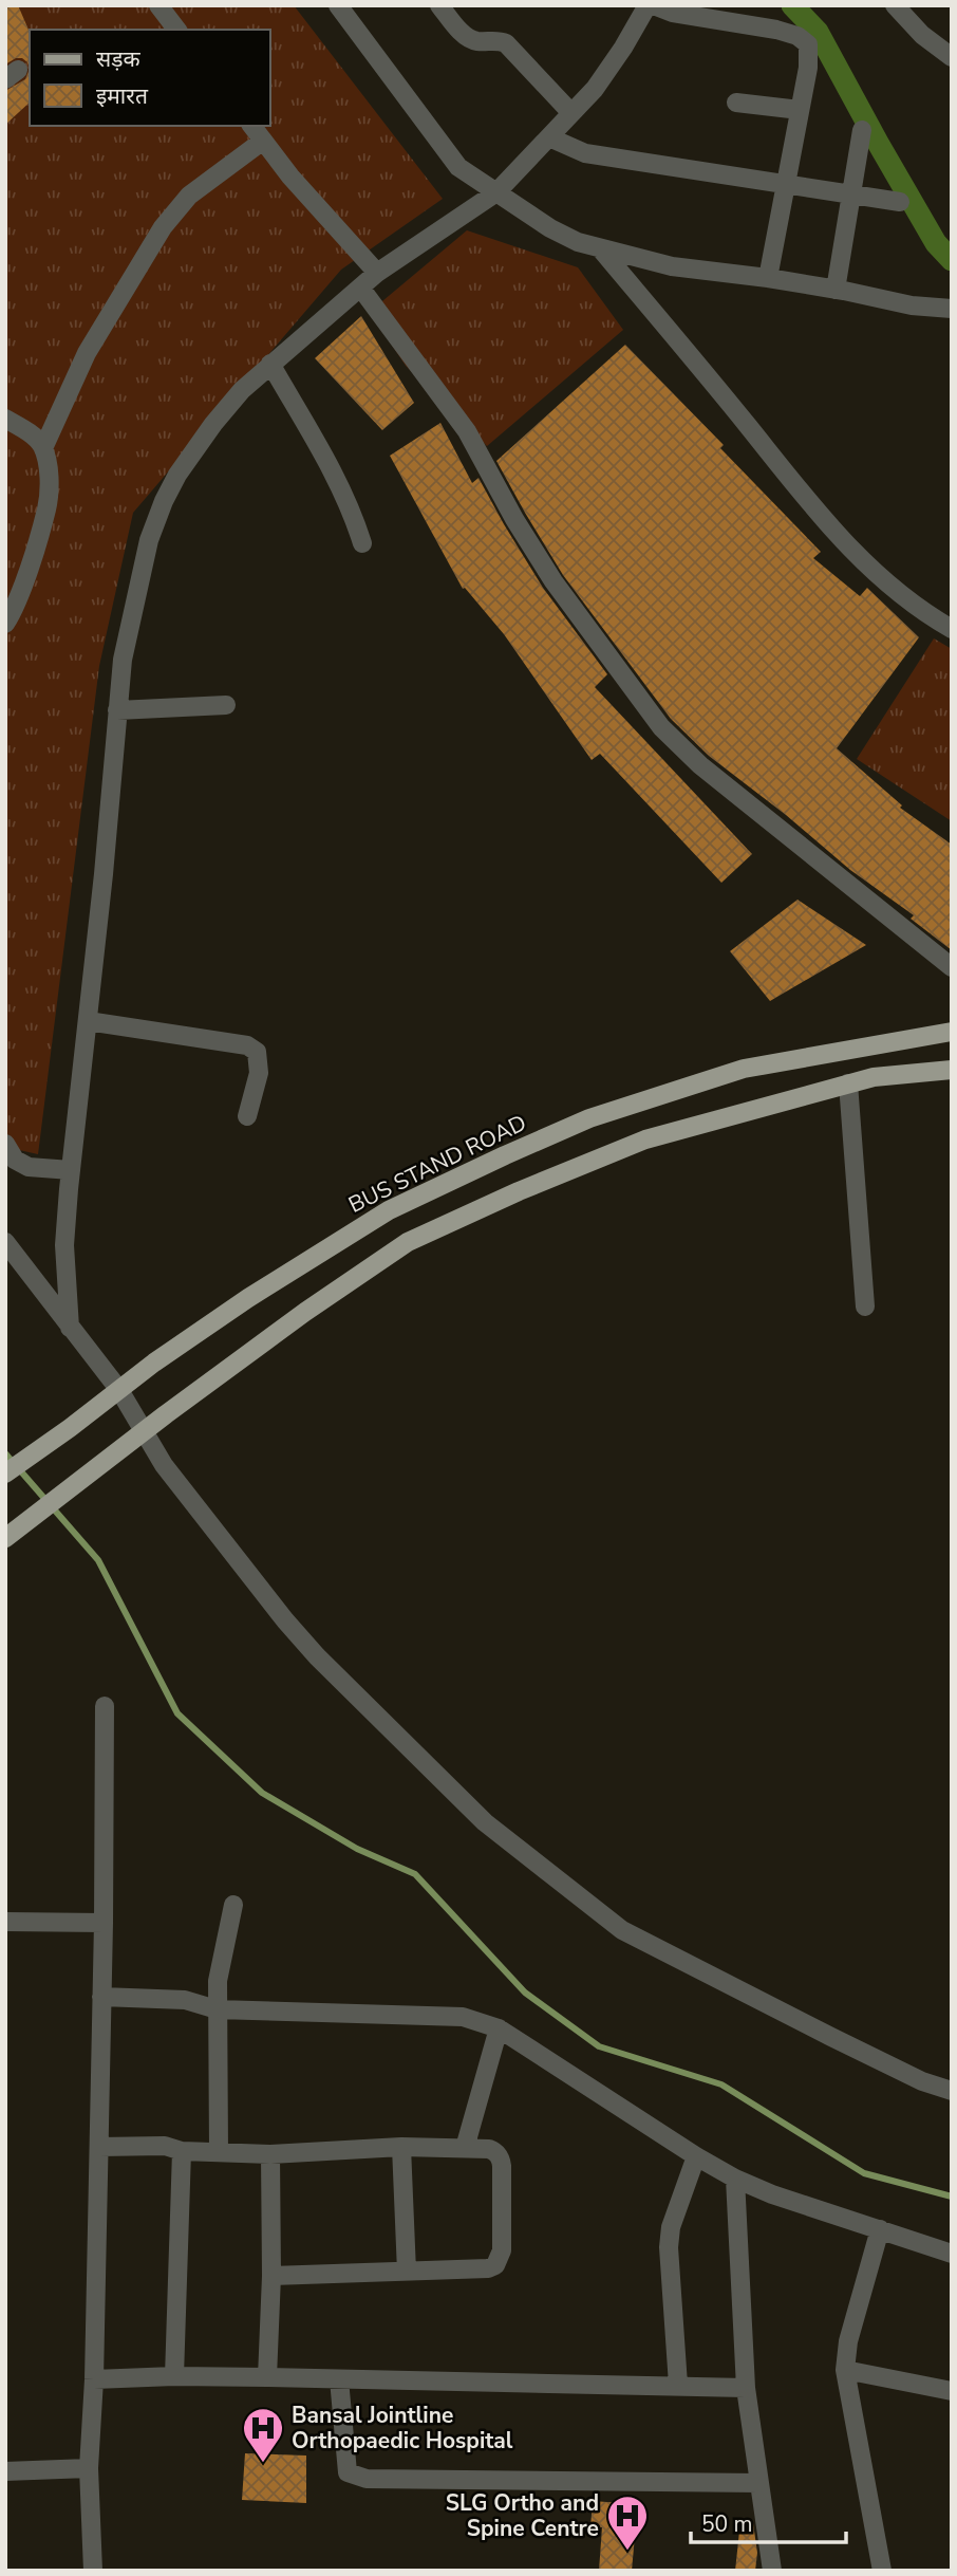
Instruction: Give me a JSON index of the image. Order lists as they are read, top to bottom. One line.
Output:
{"streets":{"main road":["BUS STAND ROAD"]},"places":{"hospital":["Bansal Jointline Orthopaedic Hospital","SLG Ortho and Spine Centre"]},"legend":["सड़क","इमारत"],"scale_bar":"50 m"}
